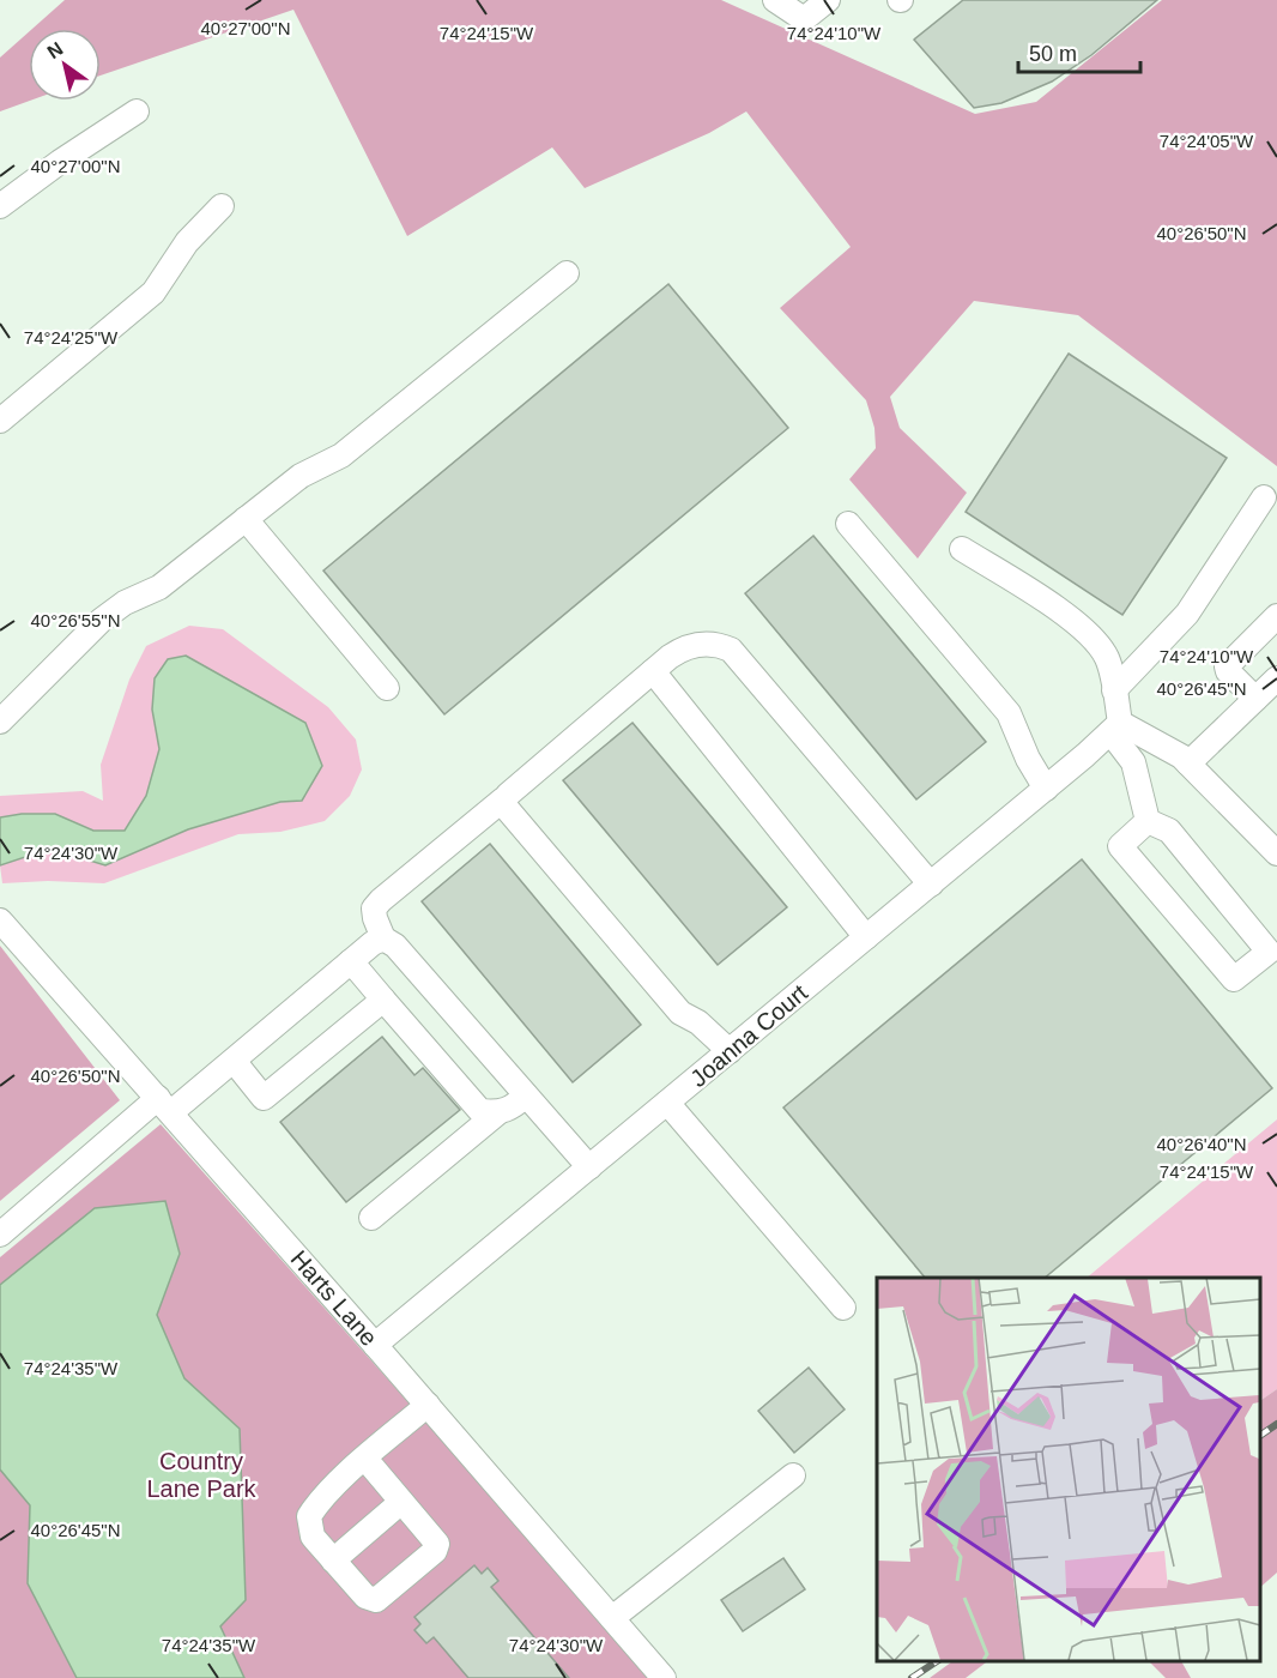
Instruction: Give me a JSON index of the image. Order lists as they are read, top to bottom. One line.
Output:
{"streets":{"street":["Joanna Court","Harts Lane"]},"crossings":[["Joanna Court","Harts Lane"]],"parks":["Country Lane Park"],"scale_bar":"50 m","north":"top left","coordinates":["40°27'00\"N","74°24'15\"W","74°24'10\"W","74°24'05\"W","40°26'50\"N","74°24'25\"W","40°26'55\"N","40°26'45\"N","74°24'30\"W","40°26'40\"N","74°24'35\"W"]}
